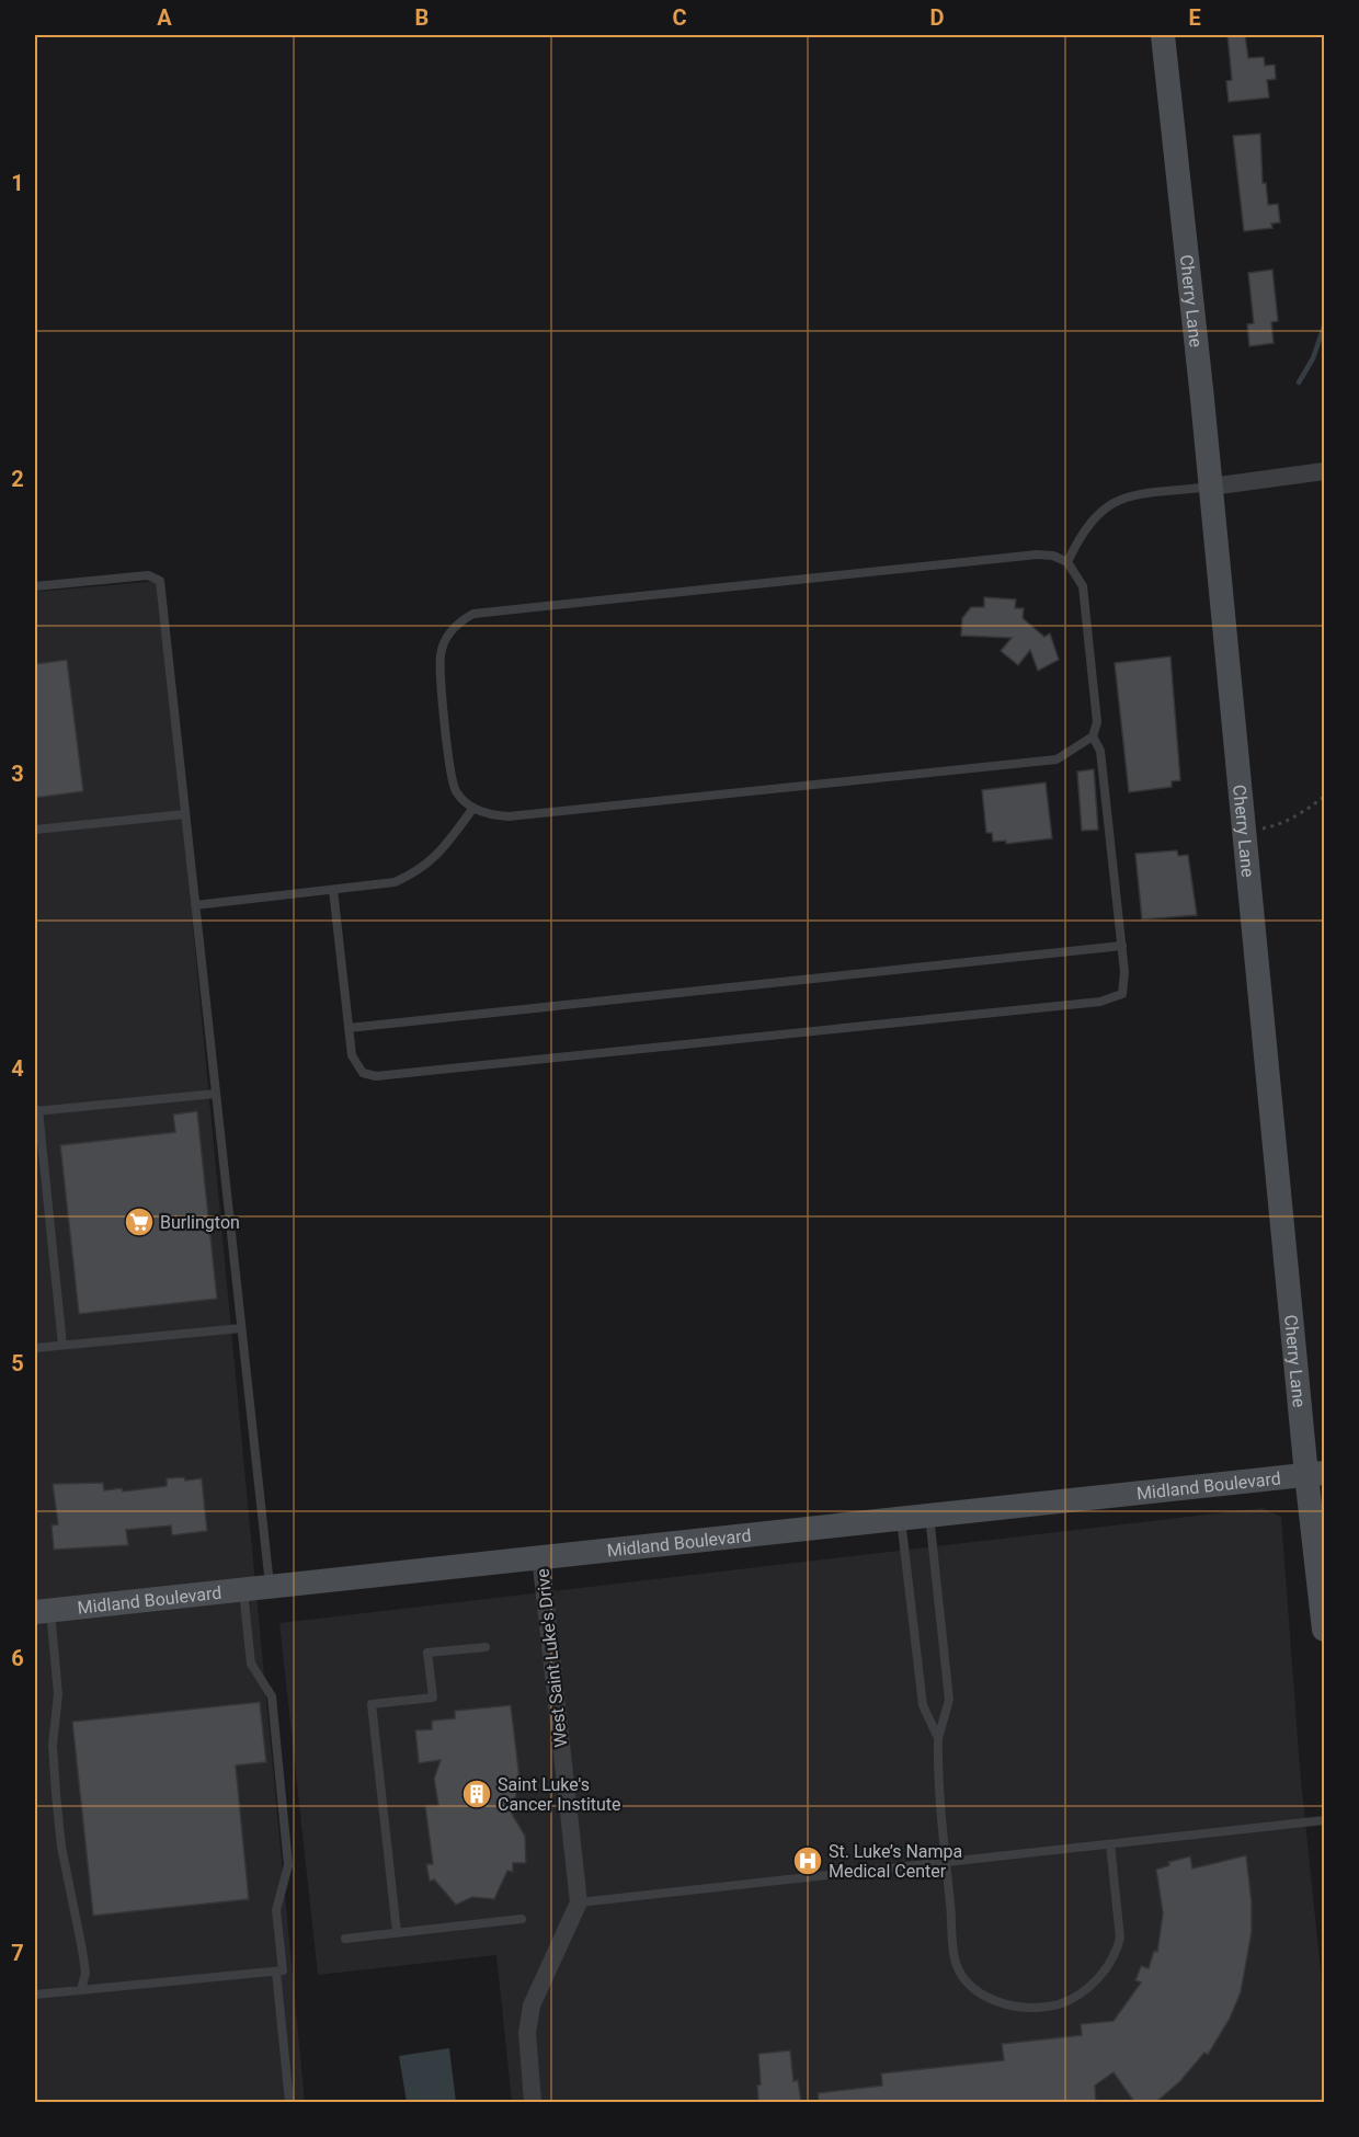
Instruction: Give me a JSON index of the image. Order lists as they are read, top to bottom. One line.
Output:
{"streets":{"main road":["Cherry Lane","Midland Boulevard"],"street":["West Saint Luke's Drive"]},"crossings":[["Cherry Lane","Midland Boulevard"],["Midland Boulevard","West Saint Luke's Drive"]],"places":{"supermarket":["Burlington"],"building":["Saint Luke's Cancer Institute"],"hospital":["St. Luke’s Nampa Medical Center"]},"grid":{"columns":["A","B","C","D","E"],"rows":["1","2","3","4","5","6","7"]}}
